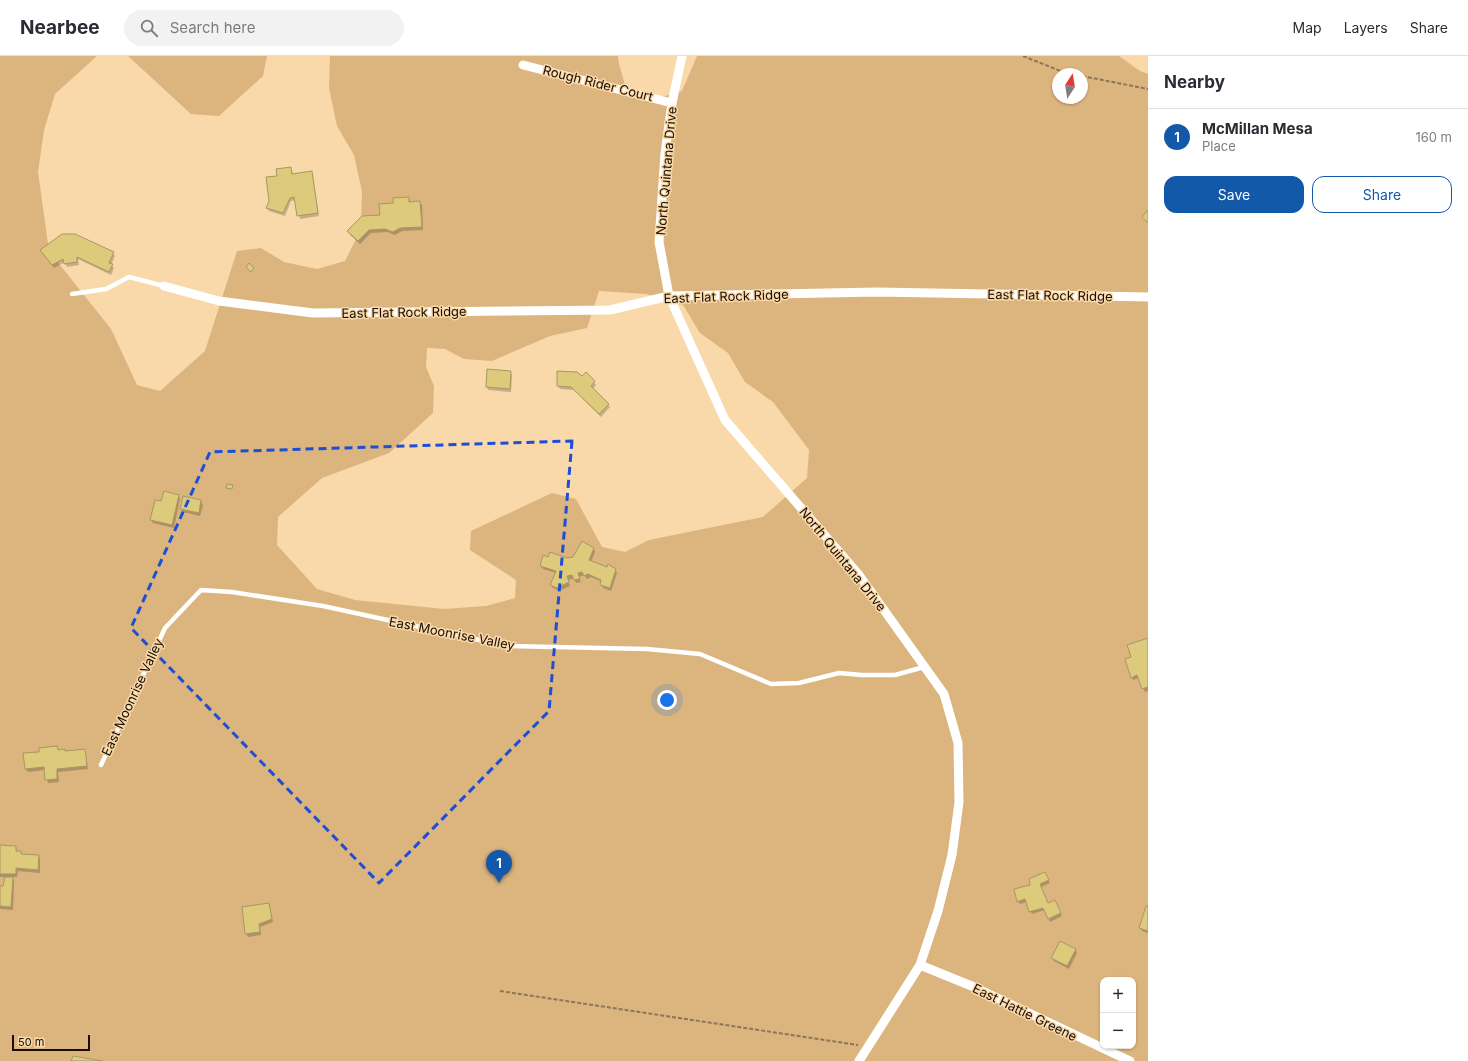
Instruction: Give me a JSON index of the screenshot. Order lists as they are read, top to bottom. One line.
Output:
{"streets":{"street":["Rough Rider Court","North Quintana Drive","East Flat Rock Ridge","East Hattie Greene"],"lane":["East Moonrise Valley"]},"crossings":[["Rough Rider Court","North Quintana Drive"],["North Quintana Drive","East Flat Rock Ridge"],["North Quintana Drive","East Moonrise Valley"],["North Quintana Drive","East Hattie Greene"]],"scale_bar":"50 m","north":"top","page":{"header":"Nearbee","search":"Search here","nav":["Map","Layers","Share"],"heading":"Nearby","list":[{"mark":"1","name":"McMillan Mesa","note":"Place","value":"160 m"}],"buttons":["Save","Share"],"pins":"1","map_buttons":["+","−"],"scale":"50 m"}}
